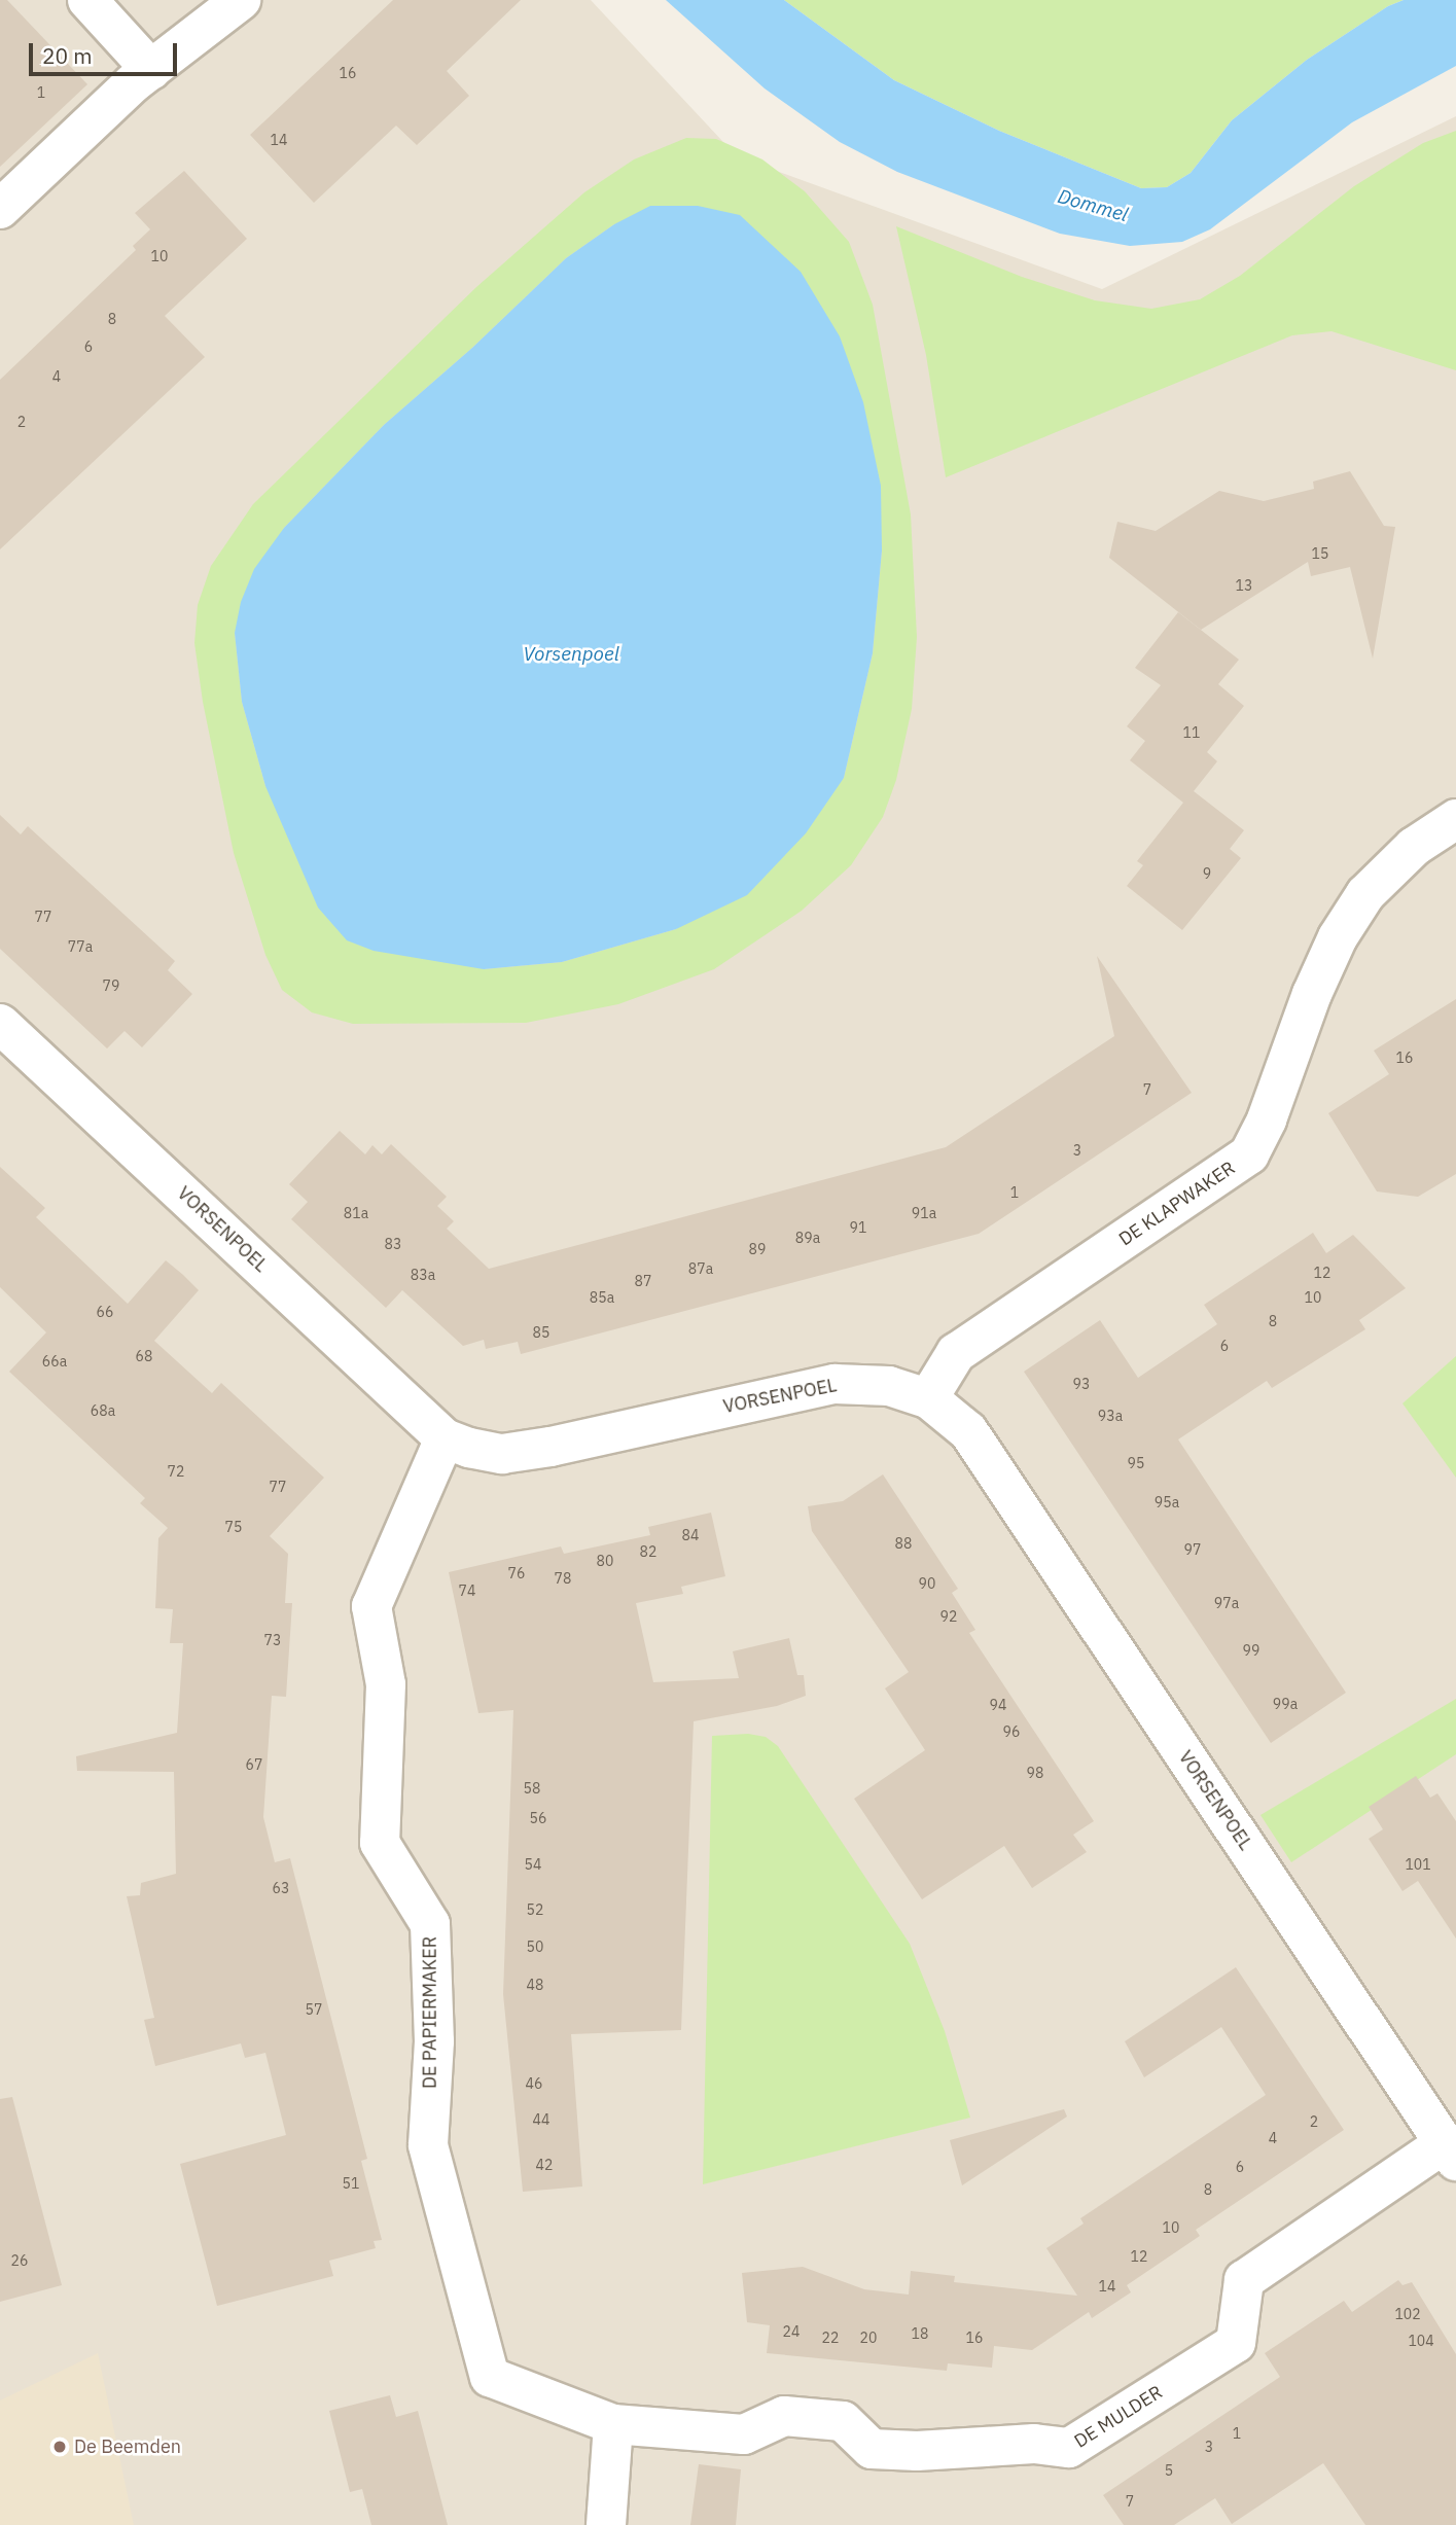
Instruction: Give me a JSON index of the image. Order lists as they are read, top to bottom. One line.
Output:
{"streets":{"street":["DE KLAPWAKER","VORSENPOEL","DE PAPIERMAKER","DE MULDER"]},"crossings":[["DE KLAPWAKER","VORSENPOEL"],["VORSENPOEL","DE PAPIERMAKER"],["VORSENPOEL","DE MULDER"],["DE PAPIERMAKER","DE MULDER"]],"water":["Dommel","Vorsenpoel"],"places":["De Beemden"],"house_numbers":["16","1","14","10","8","6","4","2","15","13","11","9","77","77a","79","16","7","3","1","81a","91a","91","89a","83","89","87a","12","83a","87","85a","10","66","8","85","6","68","66a","93","68a","93a","95","72","77","95a","75","84","88","97","82","80","76","78","90","74","97a","92","73","99","99a","94","96","67","98","58","56","54","101","63","52","50","48","57","46","44","2","4","42","6","51","8","10","12","26","14","102","24","18","22","20","16","104","1","3","5","7"],"scale_bar":"20 m"}
